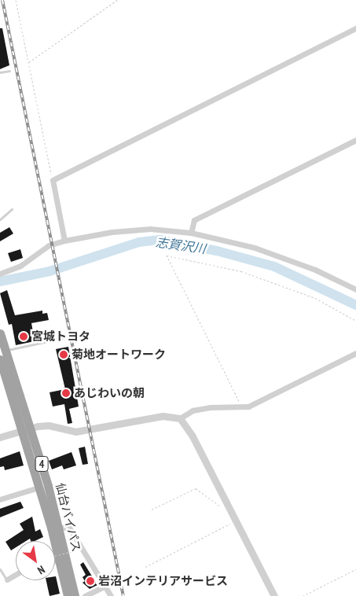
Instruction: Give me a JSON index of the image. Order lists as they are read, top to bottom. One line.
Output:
{"streets":{"highway":["4","仙台バイパス"]},"water":["志賀沢川"],"places":["宮城トヨタ","菊地オートワーク","あじわいの朝","岩沼インテリアサービス"],"north":"bottom right"}
